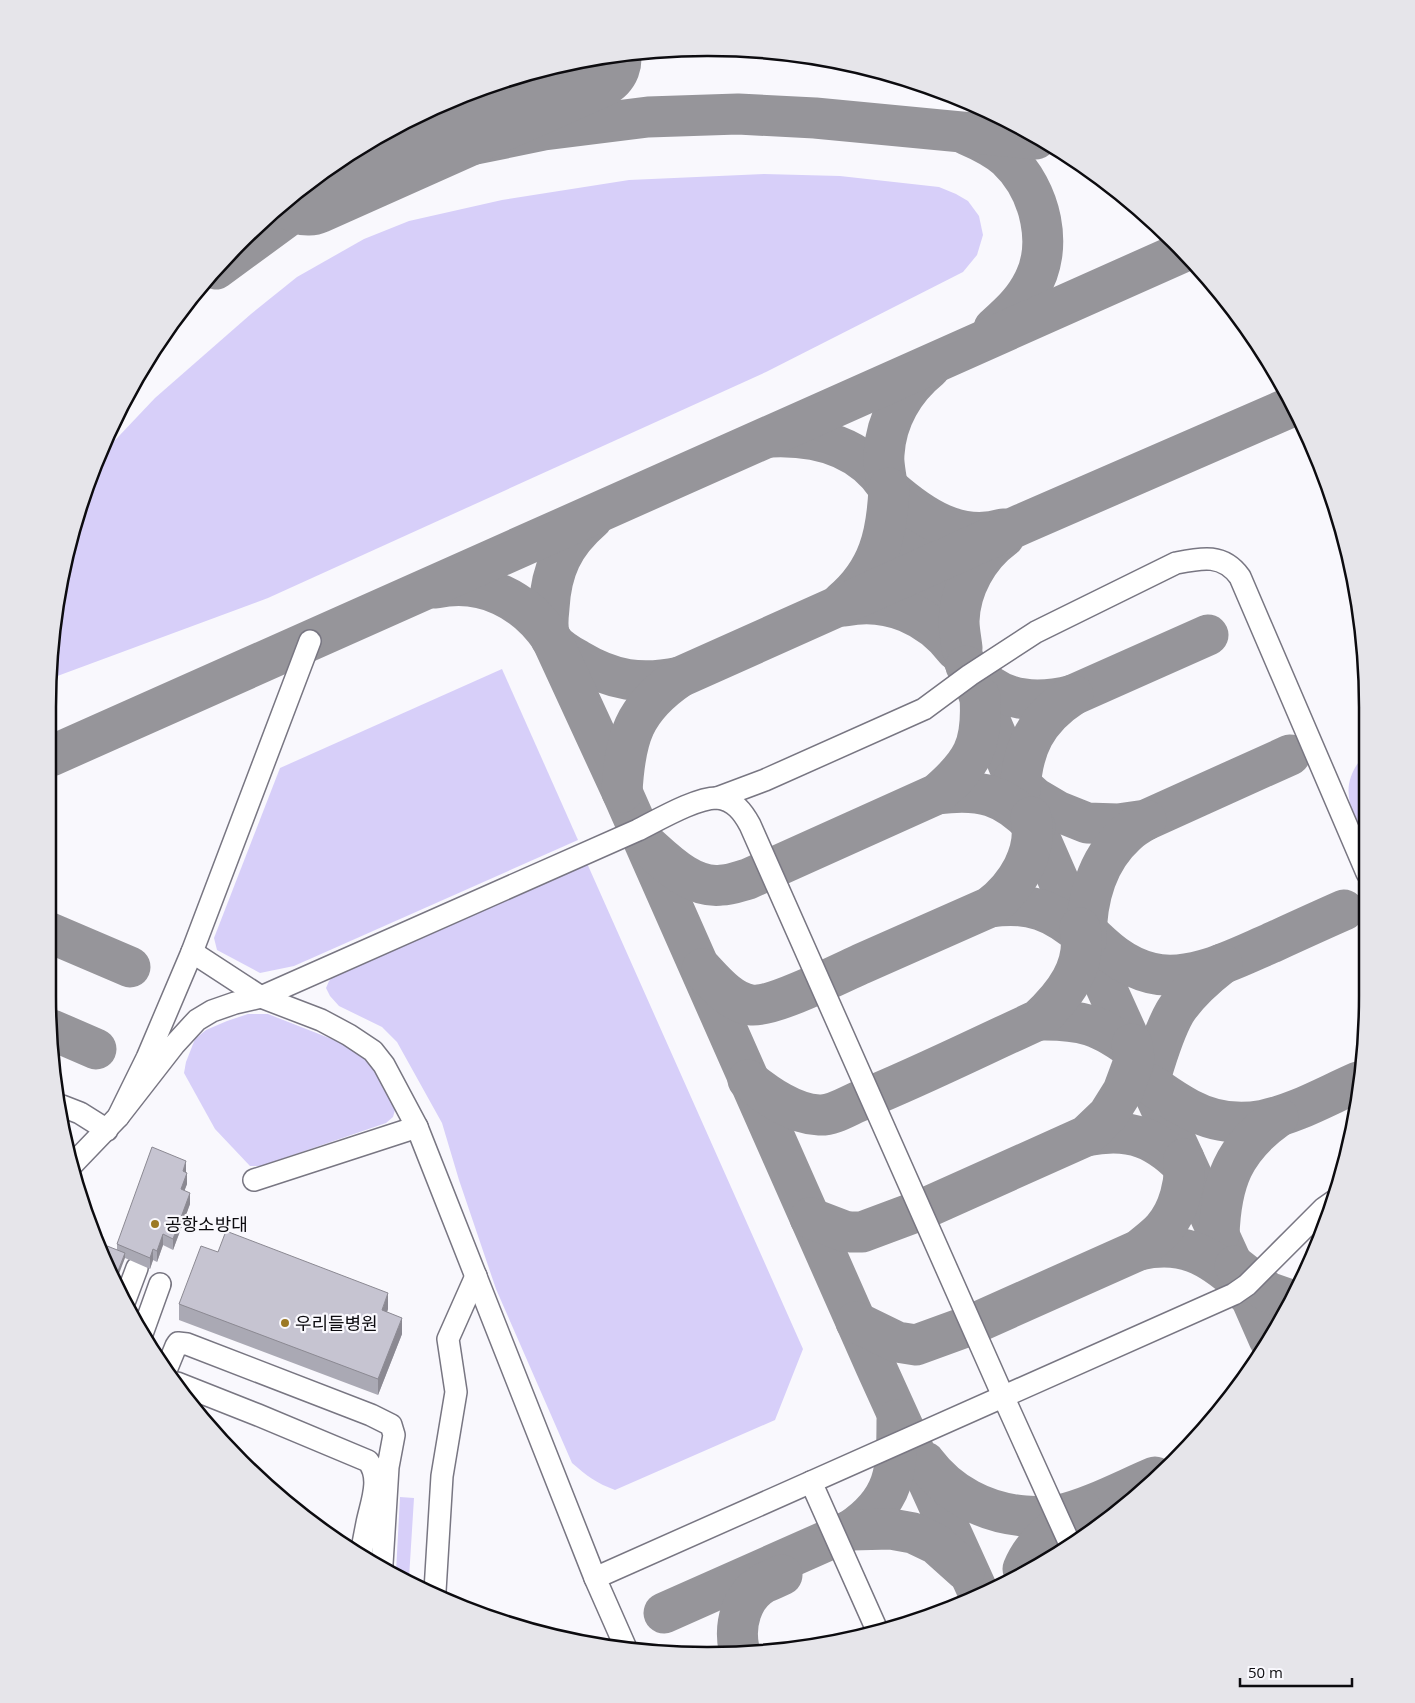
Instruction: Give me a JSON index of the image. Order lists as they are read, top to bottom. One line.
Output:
{"places":["공항소방대","우리들병원"],"scale_bar":"50 m"}
